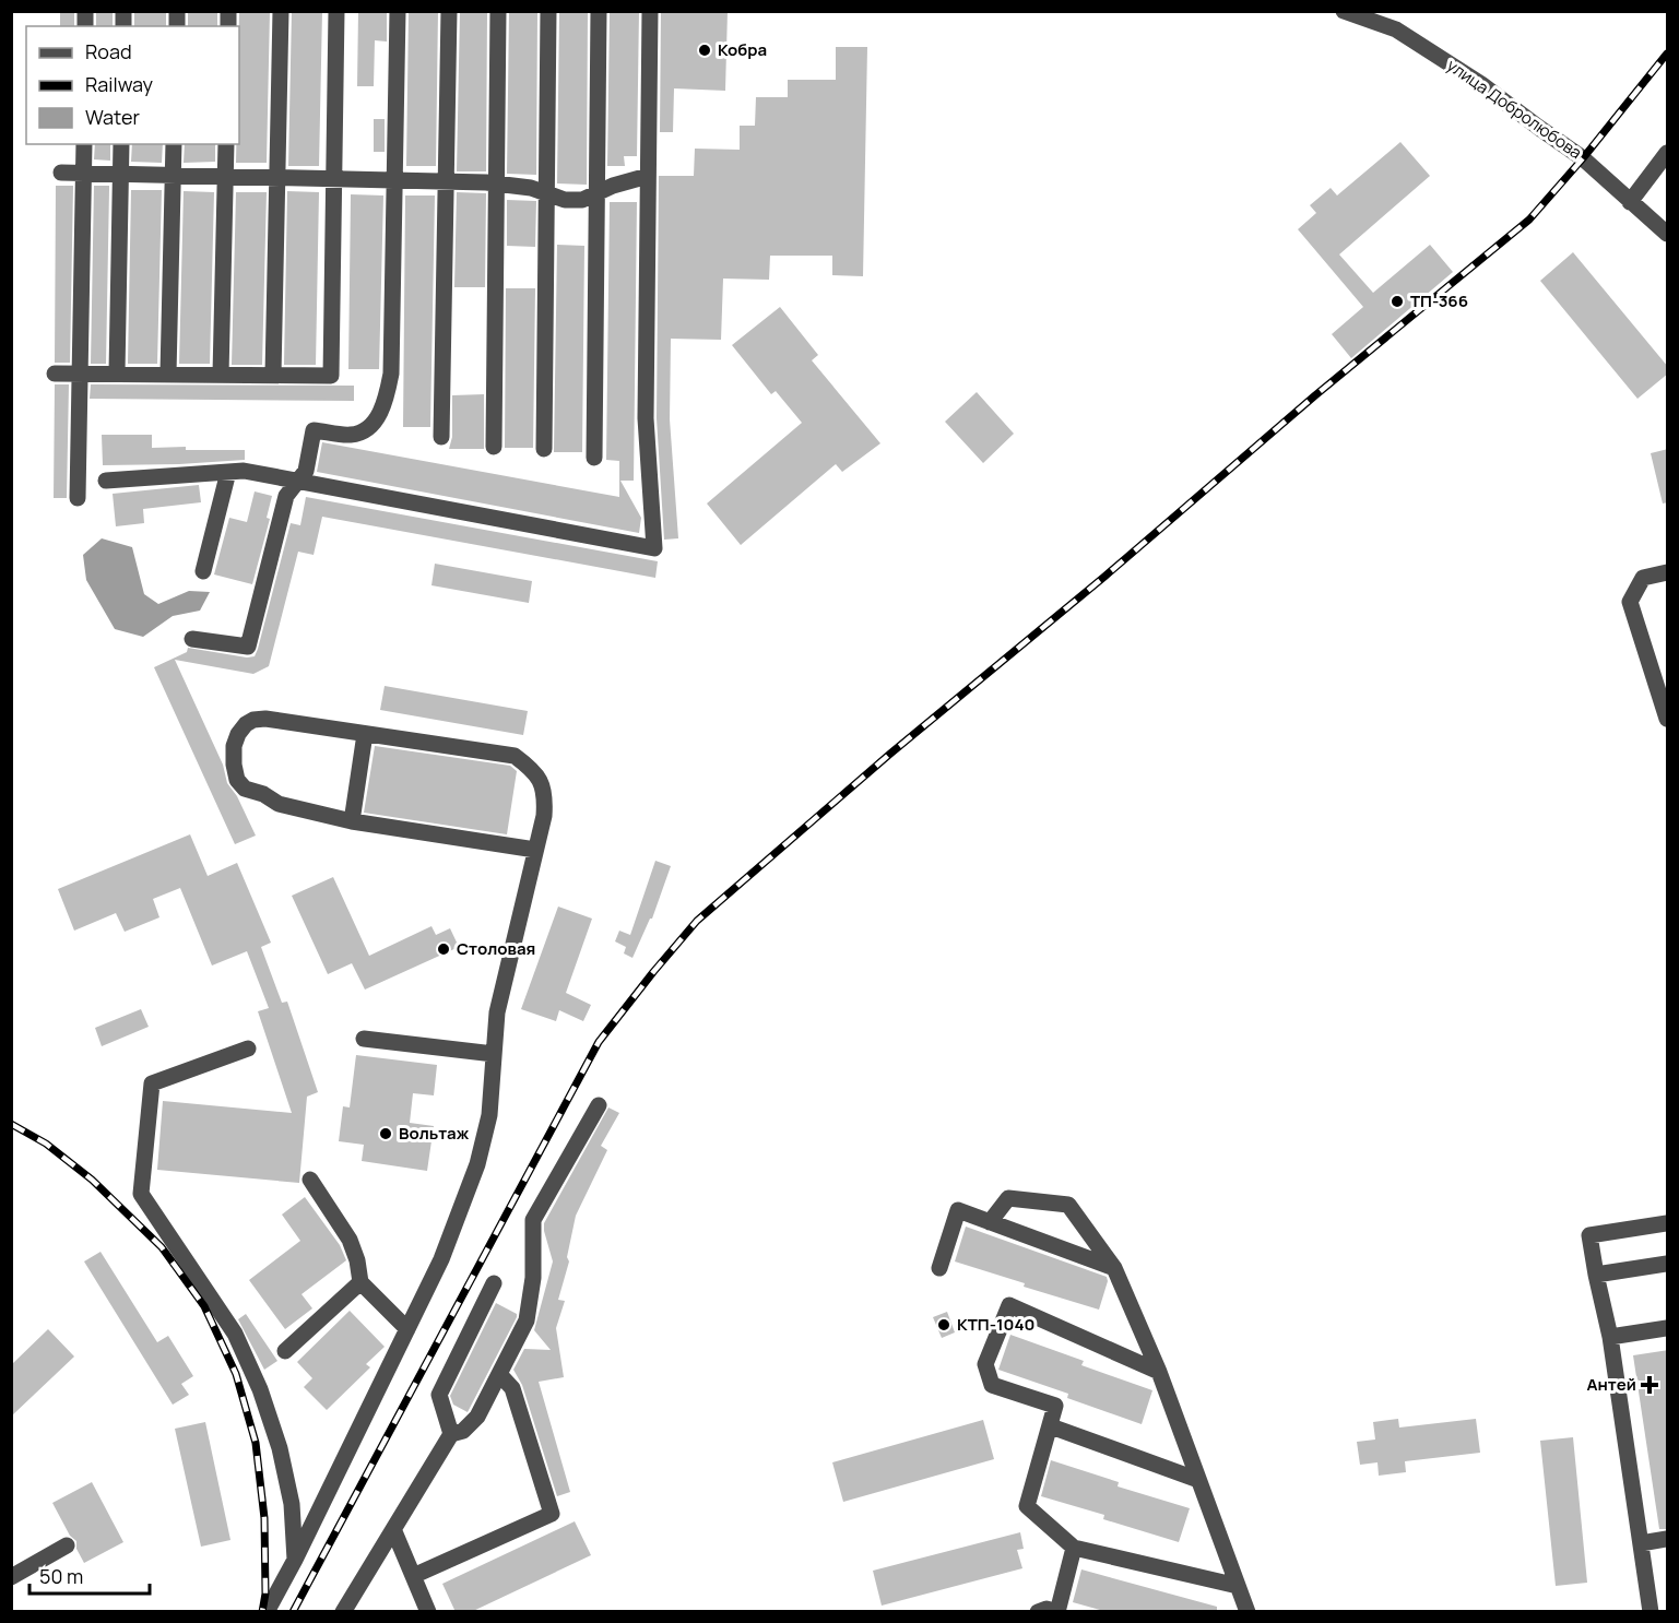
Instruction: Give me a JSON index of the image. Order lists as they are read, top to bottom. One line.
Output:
{"streets":{"street":["улица Добролюбова"]},"places":{"other":["Кобра","ТП-366","Столовая","Вольтаж","КТП-1040"],"health":["Антей"]},"legend":["Road","Railway","Water"],"scale_bar":"50 m"}
